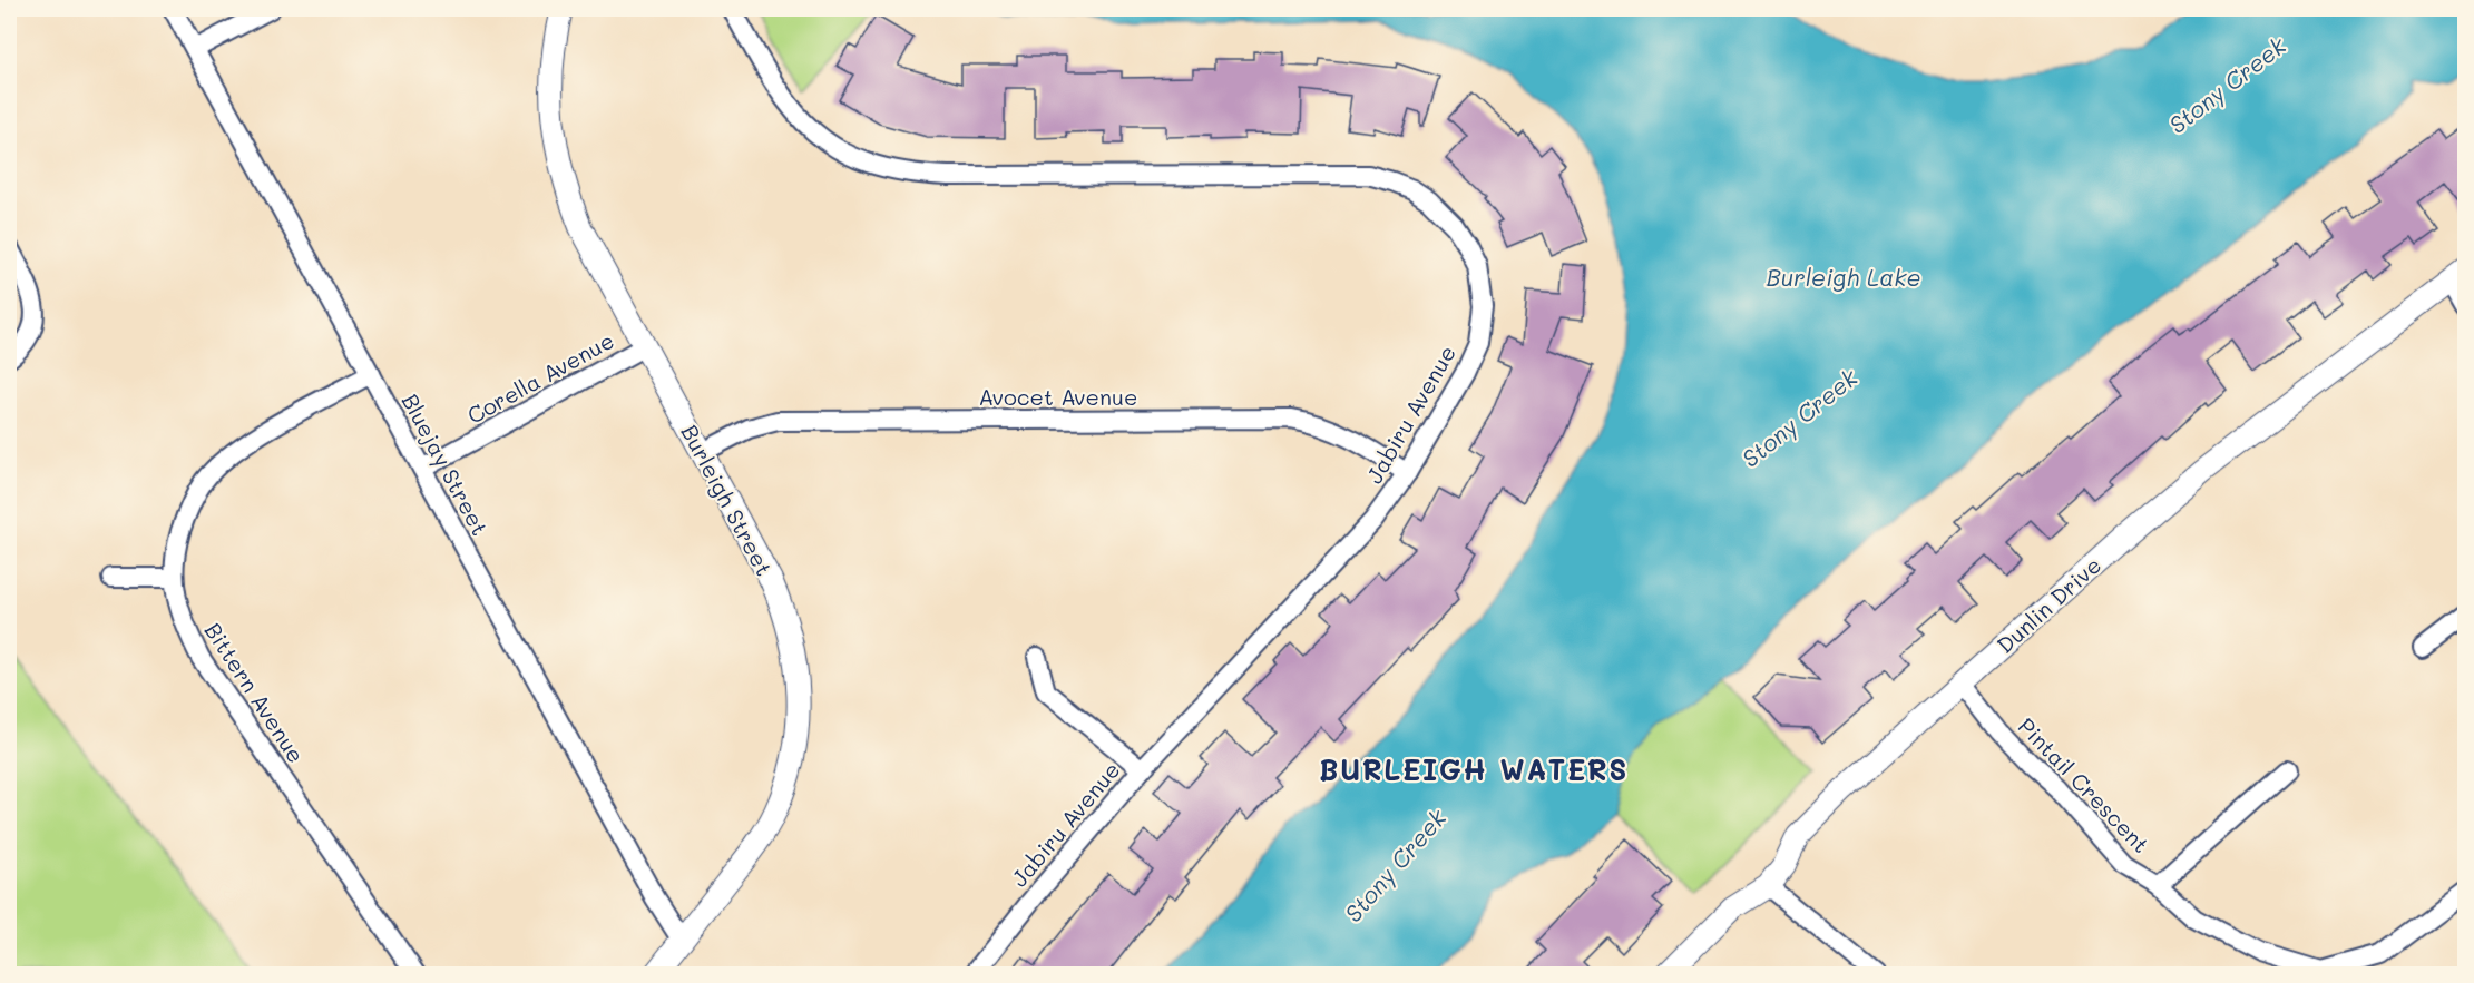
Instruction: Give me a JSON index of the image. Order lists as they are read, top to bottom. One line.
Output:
{"streets":{"street":["Corella Avenue","Avocet Avenue","Jabiru Avenue","Bluejay Street","Burleigh Street","Dunlin Drive","Bittern Avenue","Pintail Crescent"]},"crossings":[["Corella Avenue","Bluejay Street"],["Corella Avenue","Burleigh Street"],["Avocet Avenue","Jabiru Avenue"],["Avocet Avenue","Burleigh Street"],["Bluejay Street","Burleigh Street"],["Bluejay Street","Bittern Avenue"],["Dunlin Drive","Pintail Crescent"]],"districts":["BURLEIGH WATERS"],"water":["Stony Creek","Burleigh Lake"]}
